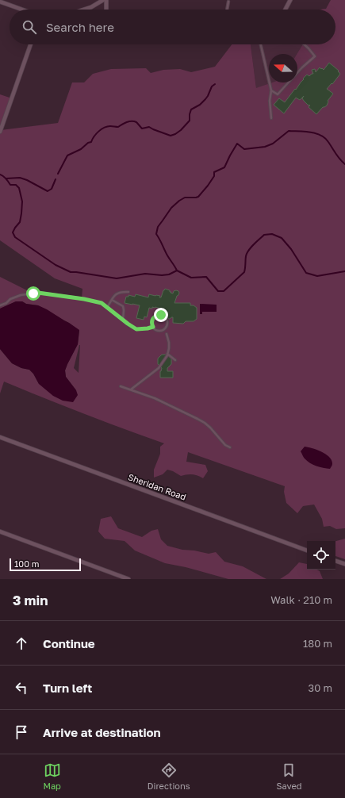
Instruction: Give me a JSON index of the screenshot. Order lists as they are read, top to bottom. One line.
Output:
{"streets":{"street":["Sheridan Road"]},"scale_bar":"100 m","north":"left","page":{"search":"Search here","scale":"100 m","heading":["3 min","Walk · 210 m"],"list":[["Continue","180 m"],["Turn left","30 m"],"Arrive at destination"],"nav":["Map","Directions","Saved"]}}
